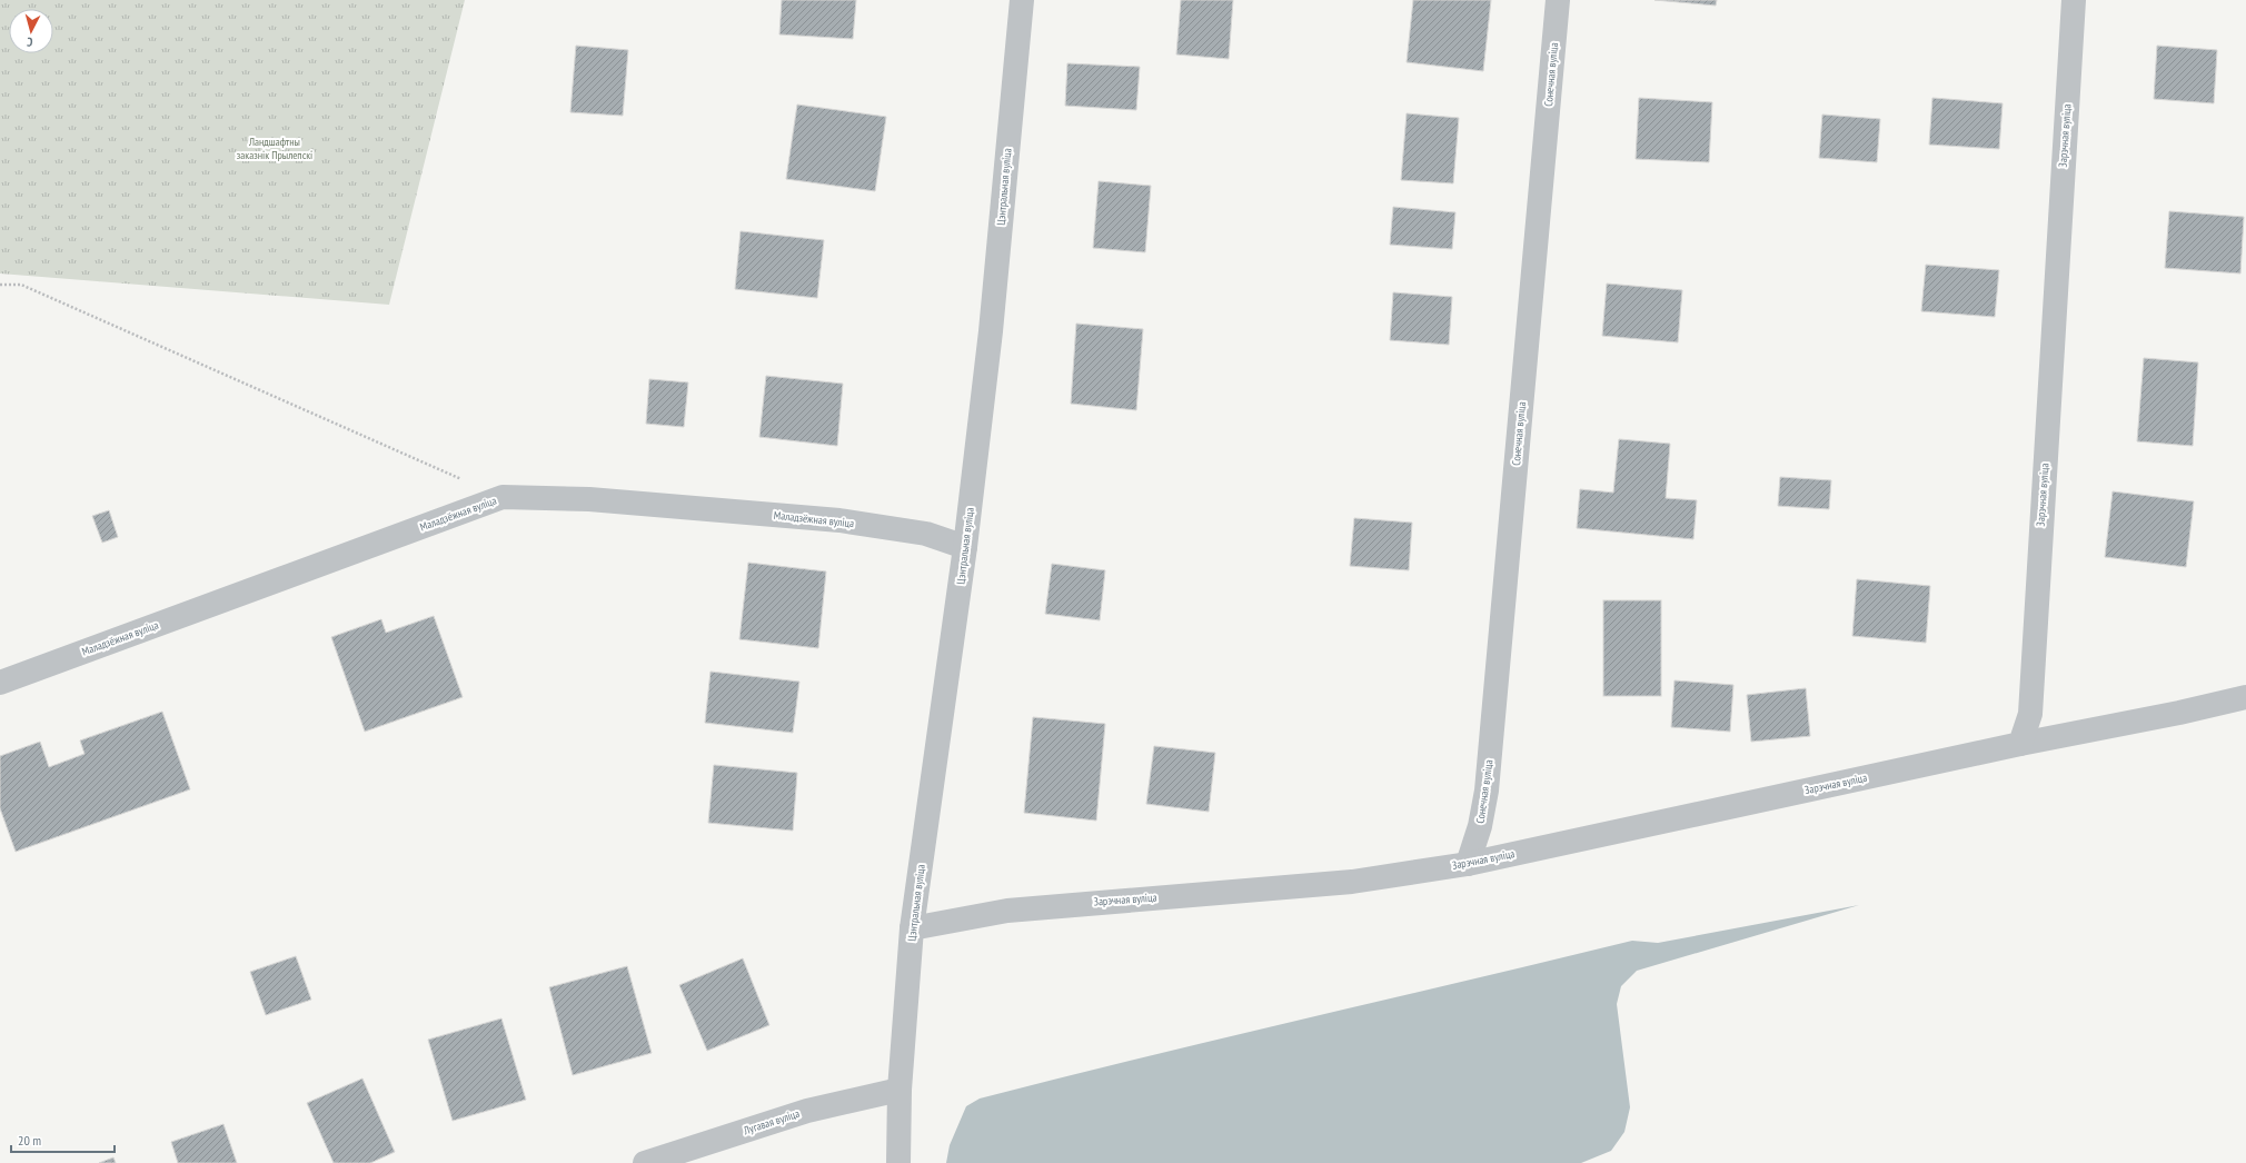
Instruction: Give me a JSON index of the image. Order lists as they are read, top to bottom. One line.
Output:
{"streets":{"street":["Сонечная вуліца","Зарэчная вуліца","Цэнтральная вуліца","Маладзёжная вуліца","Лугавая вуліца"]},"crossings":[["Сонечная вуліца","Зарэчная вуліца"],["Зарэчная вуліца","Цэнтральная вуліца"],["Цэнтральная вуліца","Маладзёжная вуліца"],["Цэнтральная вуліца","Лугавая вуліца"]],"parks":["Ландшафтны заказнік Прылепскі"],"scale_bar":"20 m","north":"bottom"}
